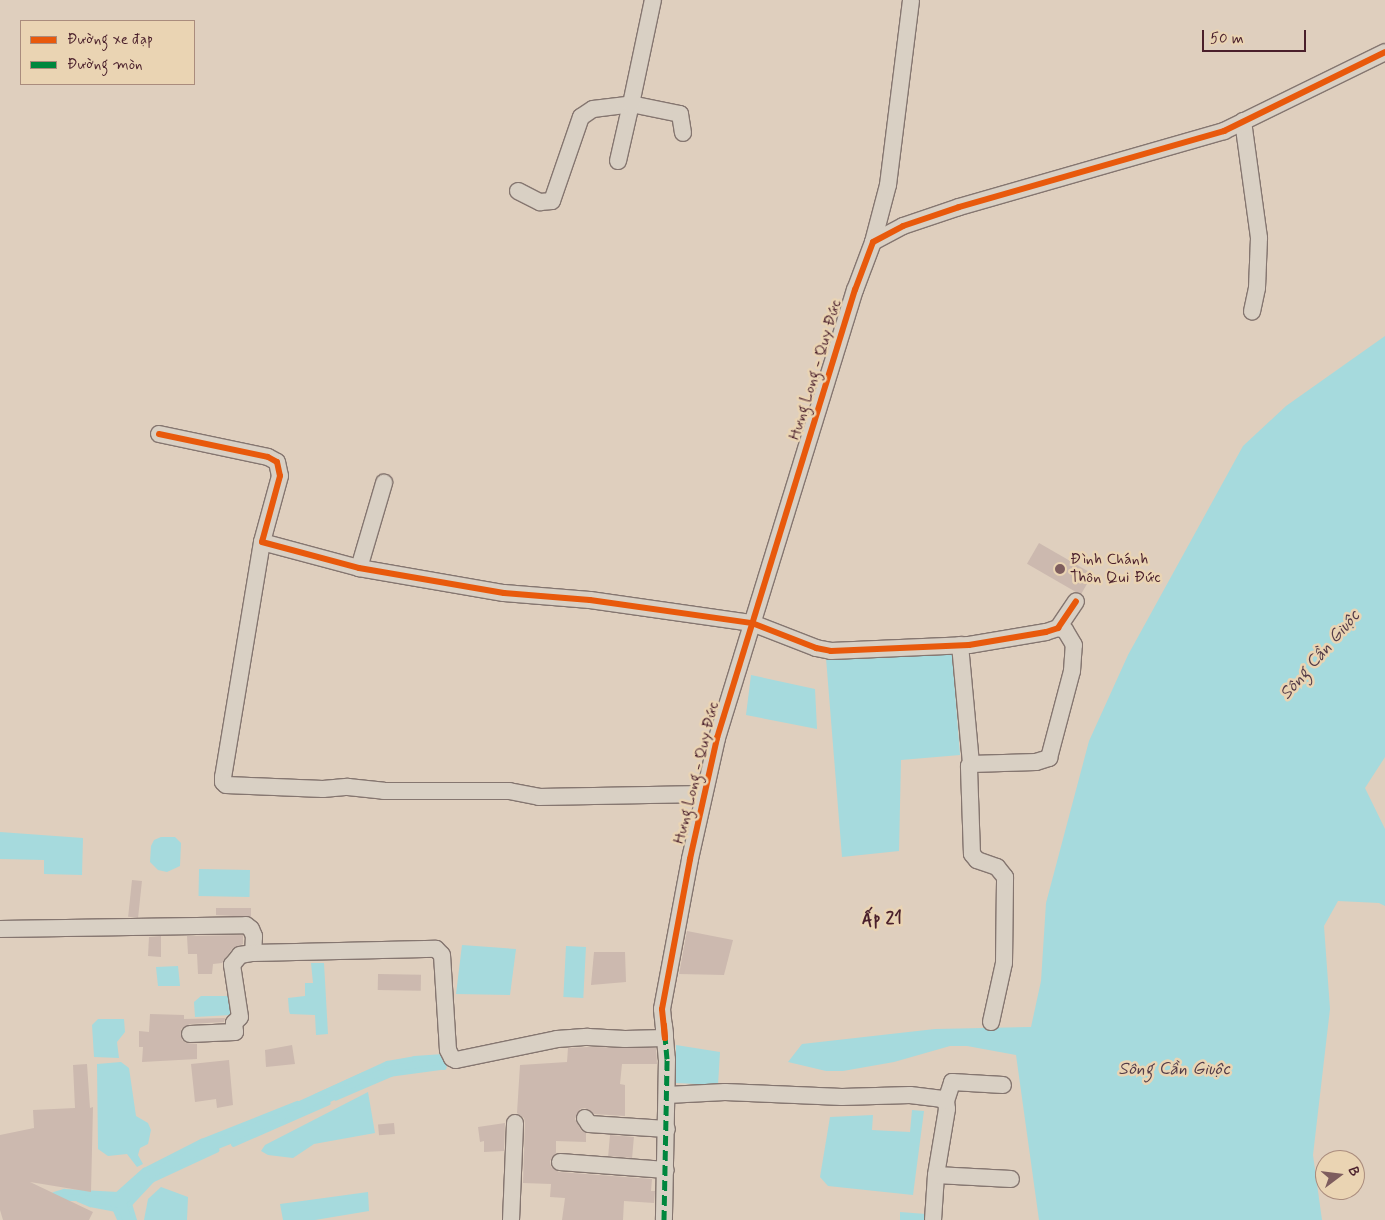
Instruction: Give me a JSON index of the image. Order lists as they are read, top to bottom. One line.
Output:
{"streets":{"street":["Hưng Long - Quy Đức"]},"districts":["Ấp 21"],"water":["Sông Cần Giuộc"],"places":["Đình Chánh Thôn Qui Đức"],"legend":["Đường xe đạp","Đường mòn"],"scale_bar":"50 m","north":"right"}
